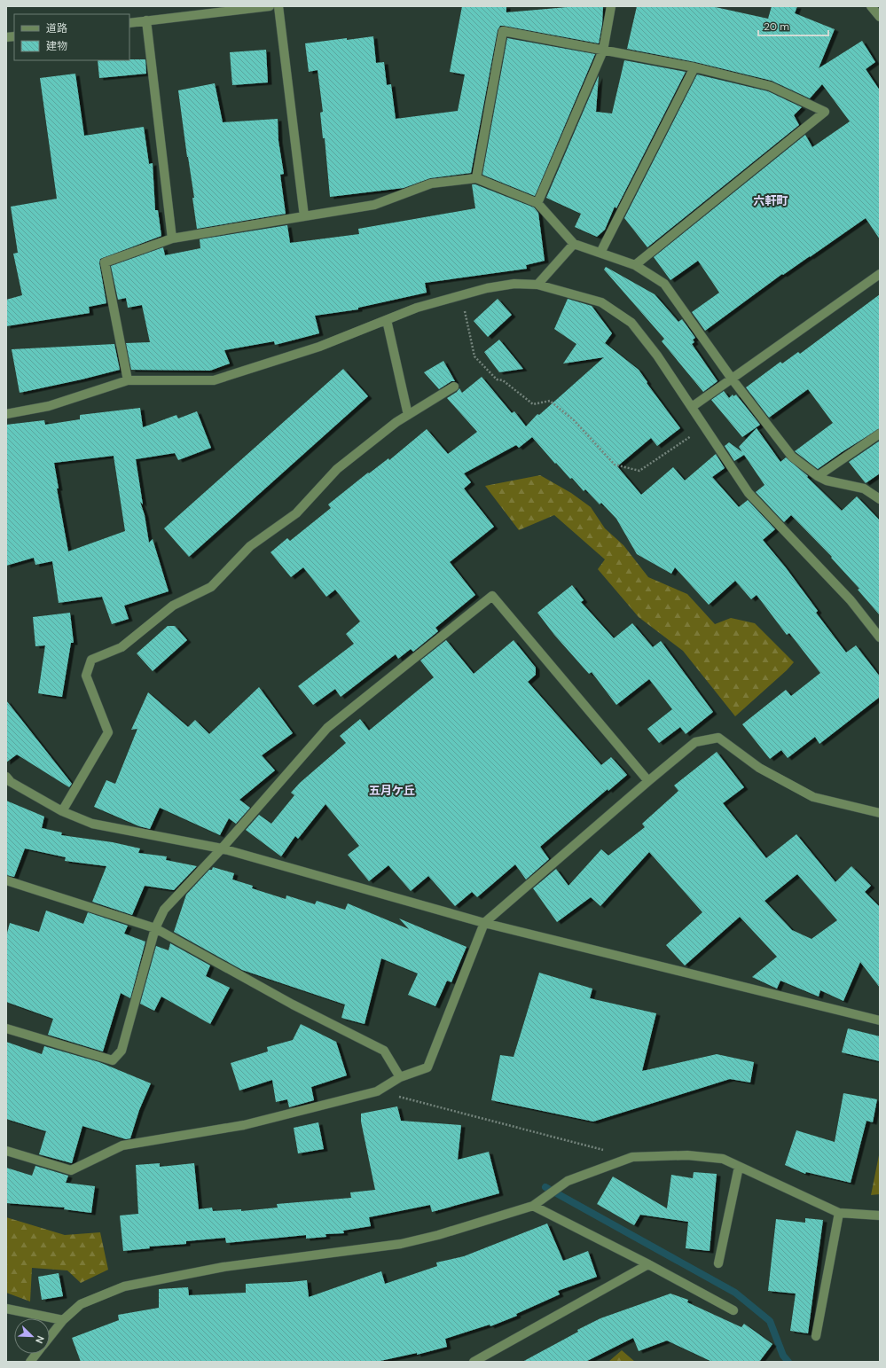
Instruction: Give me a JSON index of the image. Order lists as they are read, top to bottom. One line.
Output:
{"districts":["六軒町","五月ケ丘"],"legend":["道路","建物"],"scale_bar":"20 m","north":"bottom right"}
